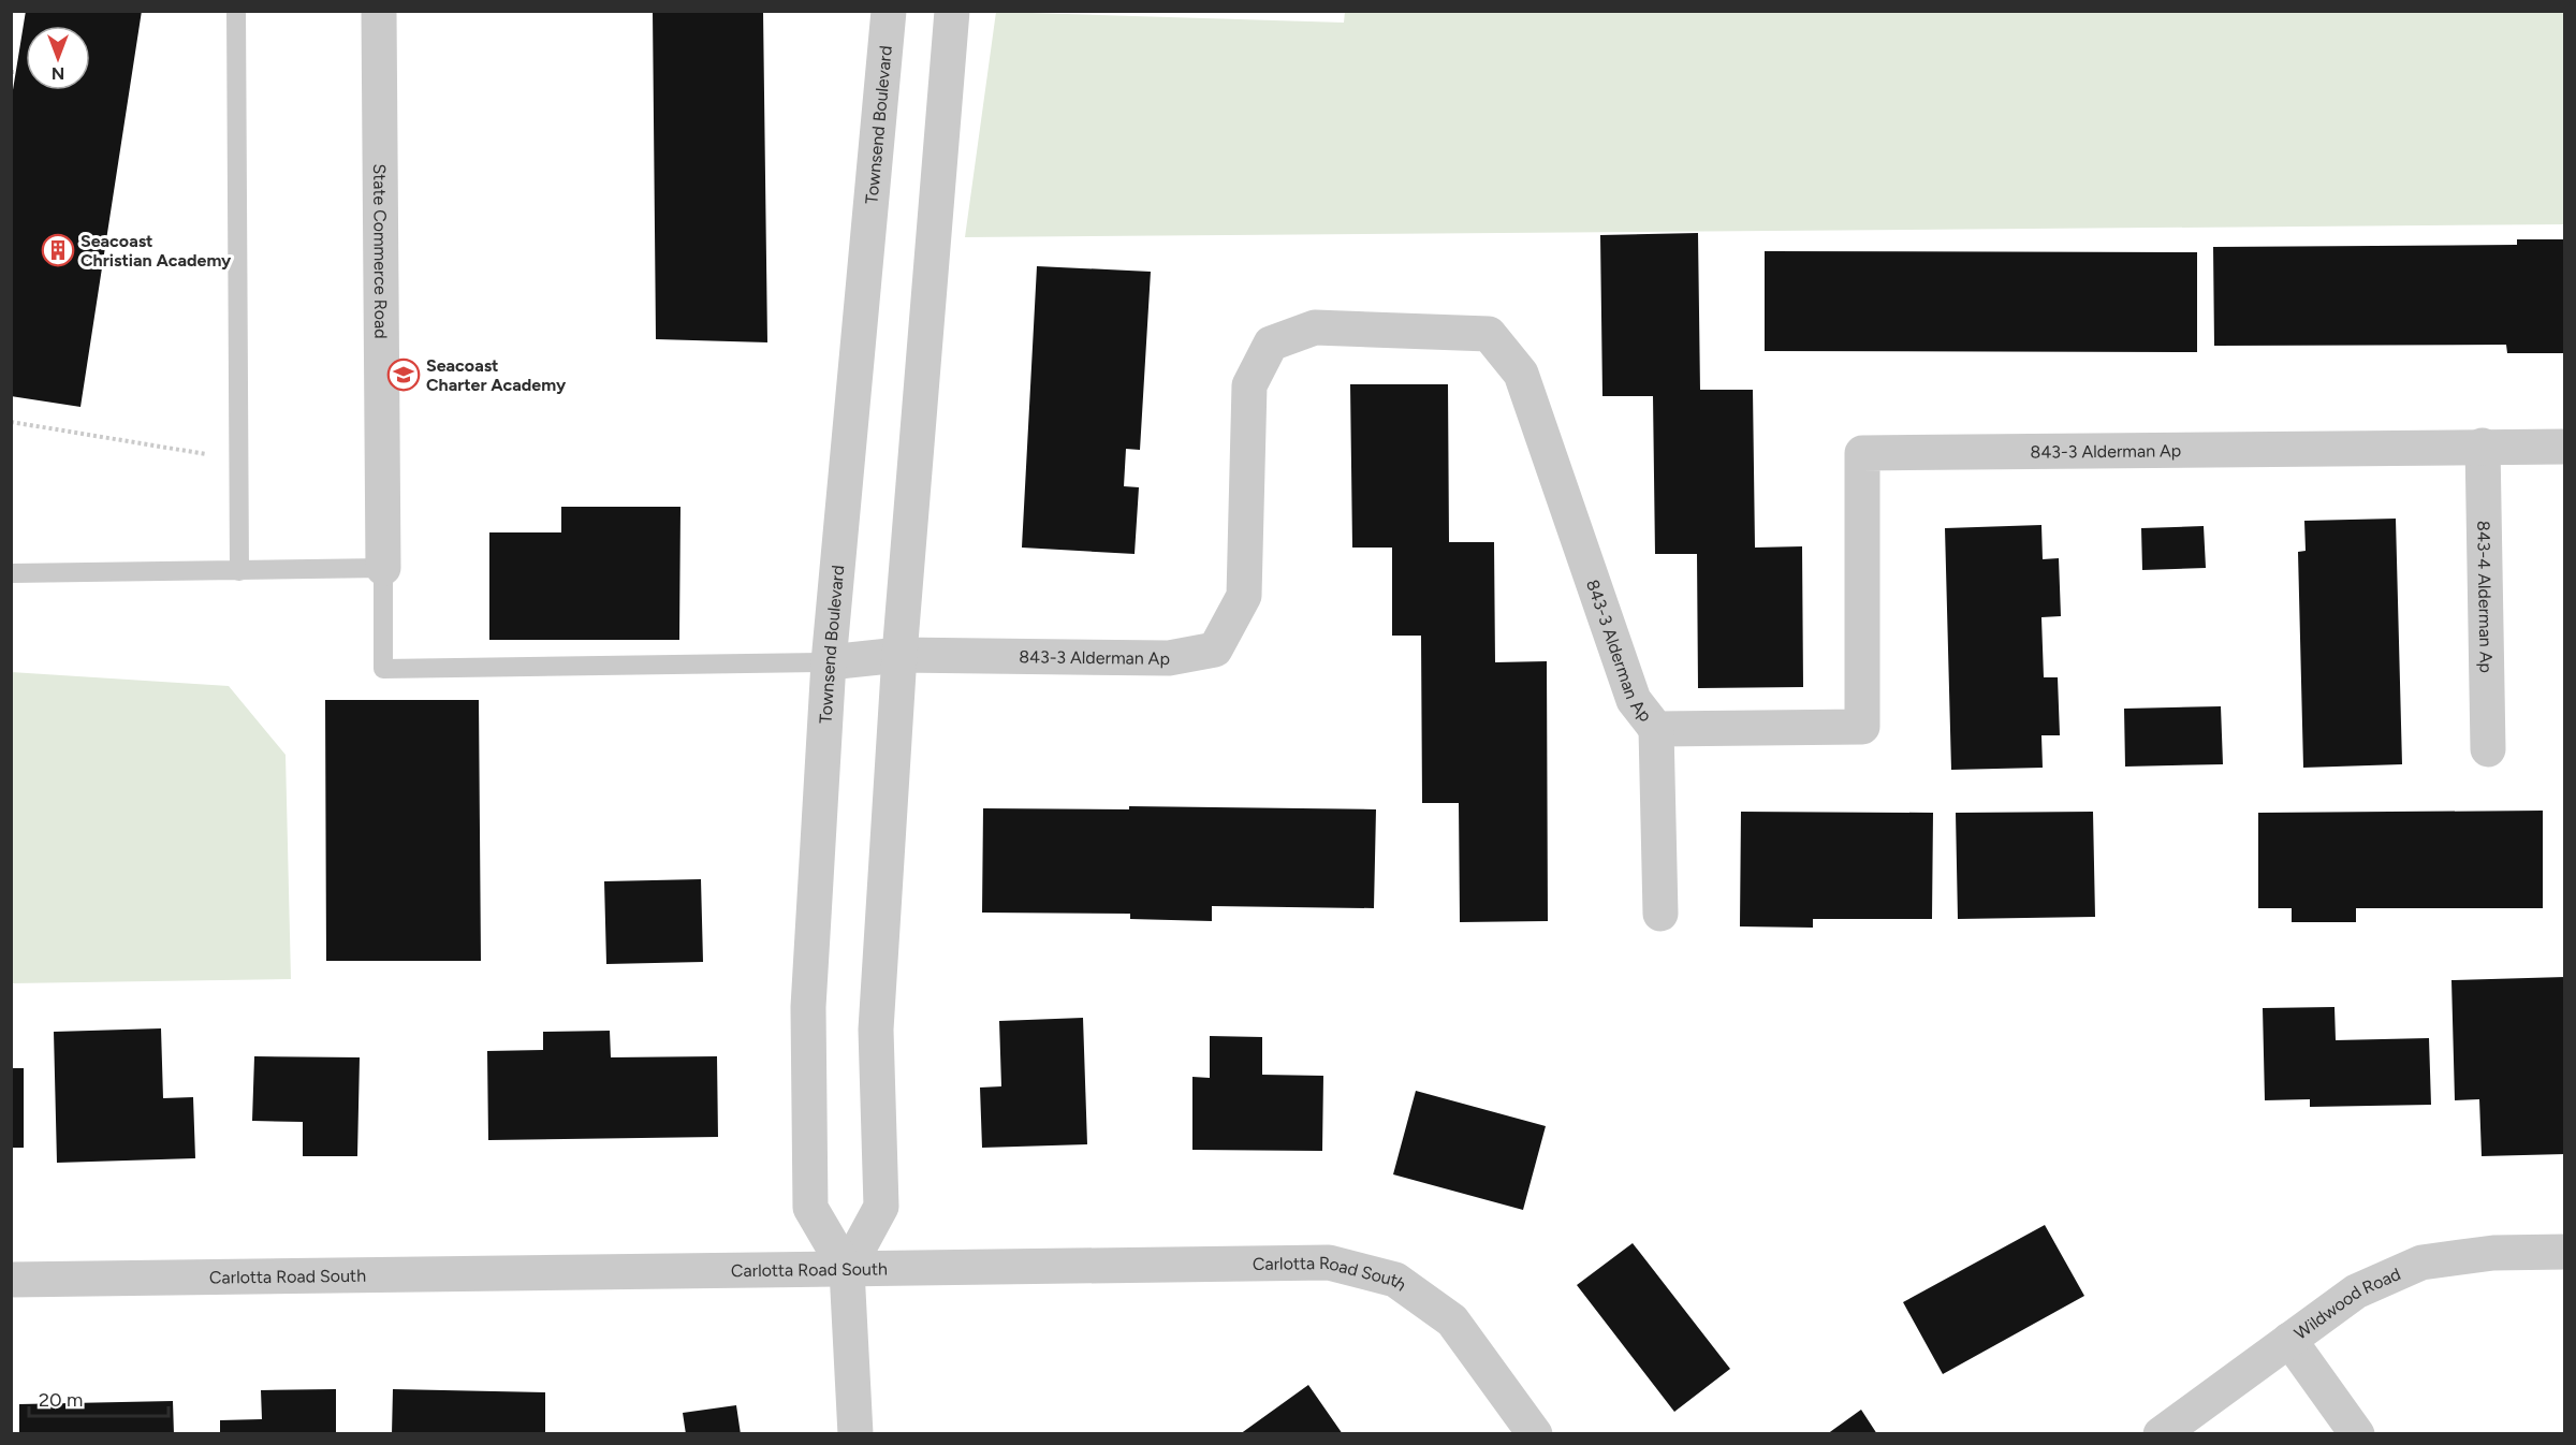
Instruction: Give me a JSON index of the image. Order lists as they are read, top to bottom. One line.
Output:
{"streets":{"street":["Townsend Boulevard","State Commerce Road","843-3 Alderman Ap","843-4 Alderman Ap","Carlotta Road South","Wildwood Road"]},"crossings":[["Townsend Boulevard","843-3 Alderman Ap"],["Townsend Boulevard","Carlotta Road South"],["843-3 Alderman Ap","843-4 Alderman Ap"]],"places":{"building":["Seacoast Christian Academy"],"school or university":["Seacoast Charter Academy"]},"scale_bar":"20 m","north":"bottom"}
